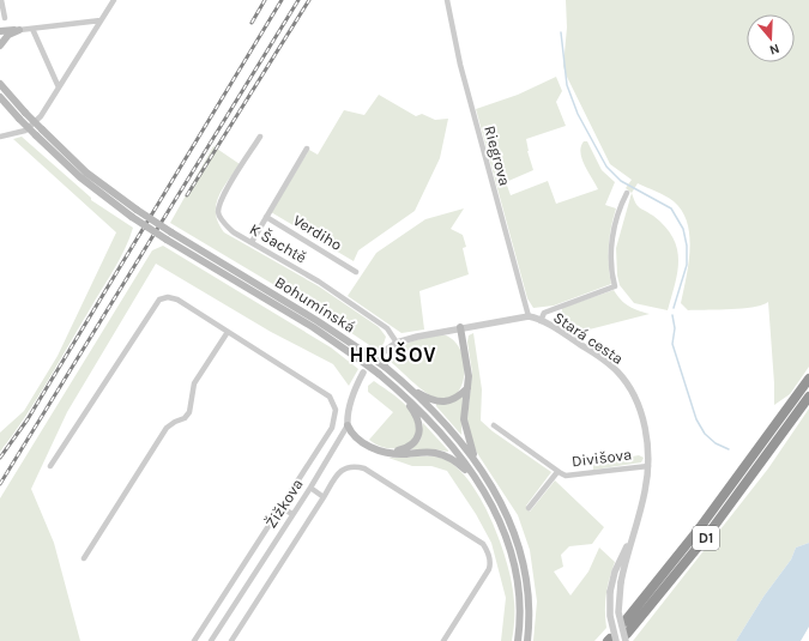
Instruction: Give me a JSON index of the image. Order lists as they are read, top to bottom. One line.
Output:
{"streets":{"highway":["D1"],"main road":["Bohumínská"],"street":["Riegrova","Verdiho","K Šachtě","Stará cesta","Divišova","Žižkova"]},"crossings":[["Riegrova","Stará cesta"],["K Šachtě","Stará cesta"],["Stará cesta","Divišova"]],"districts":["HRUŠOV"],"north":"bottom"}
